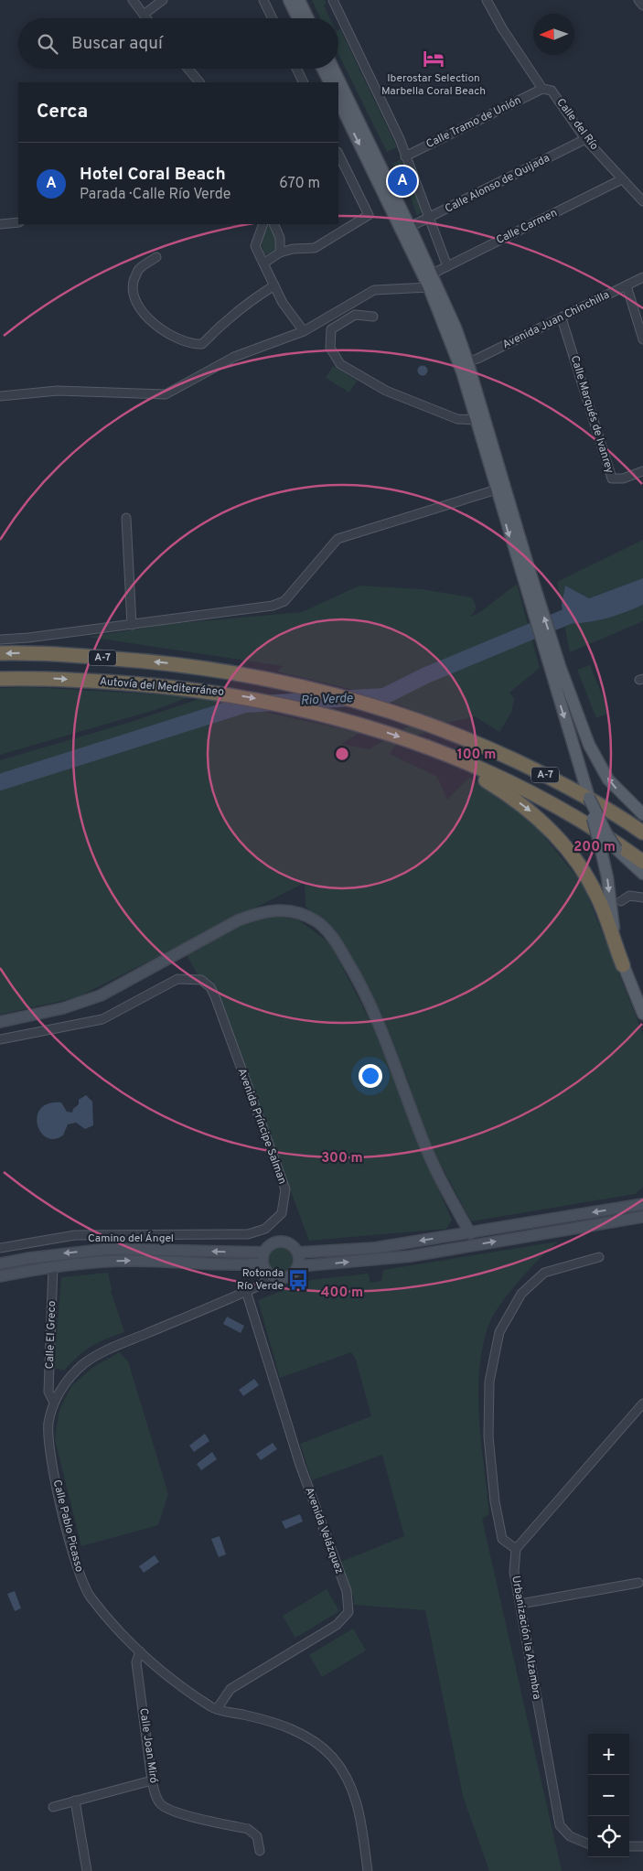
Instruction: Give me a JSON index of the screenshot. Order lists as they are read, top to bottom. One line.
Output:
{"streets":{"highway":["A-7","Autovía del Mediterráneo"],"street":["Calle Tramo de Unión","Calle del Río","Calle Alonso de Quijada","Calle Carmen","Avenida Juan Chinchilla","Calle Marqués de Ivanrey","Avenida Príncipe Salman","Camino del Ángel","Calle El Greco","Calle Pablo Picasso","Avenida Velázquez","Urbanización la Alzambra","Calle Joan Miró"]},"crossings":[["Calle Tramo de Unión","Calle del Río"],["Calle del Río","Calle Alonso de Quijada"],["Calle del Río","Calle Carmen"],["Avenida Juan Chinchilla","Calle Marqués de Ivanrey"],["Camino del Ángel","Calle El Greco"],["Camino del Ángel","Calle Pablo Picasso"],["Calle El Greco","Calle Pablo Picasso"],["Calle Pablo Picasso","Avenida Velázquez"],["Calle Pablo Picasso","Calle Joan Miró"]],"water":["Rio Verde"],"places":{"hotel":["Iberostar Selection Marbella Coral Beach"],"bus stop":["Rotonda Río Verde"]},"north":"left","page":{"search":"Buscar aquí","heading":"Cerca","list":[{"mark":"A","name":"Hotel Coral Beach","note":"Parada · Calle Río Verde","value":"670 m"}],"pins":"A","map_buttons":["+","−"]},"rings":["100 m","200 m","300 m","400 m"]}
